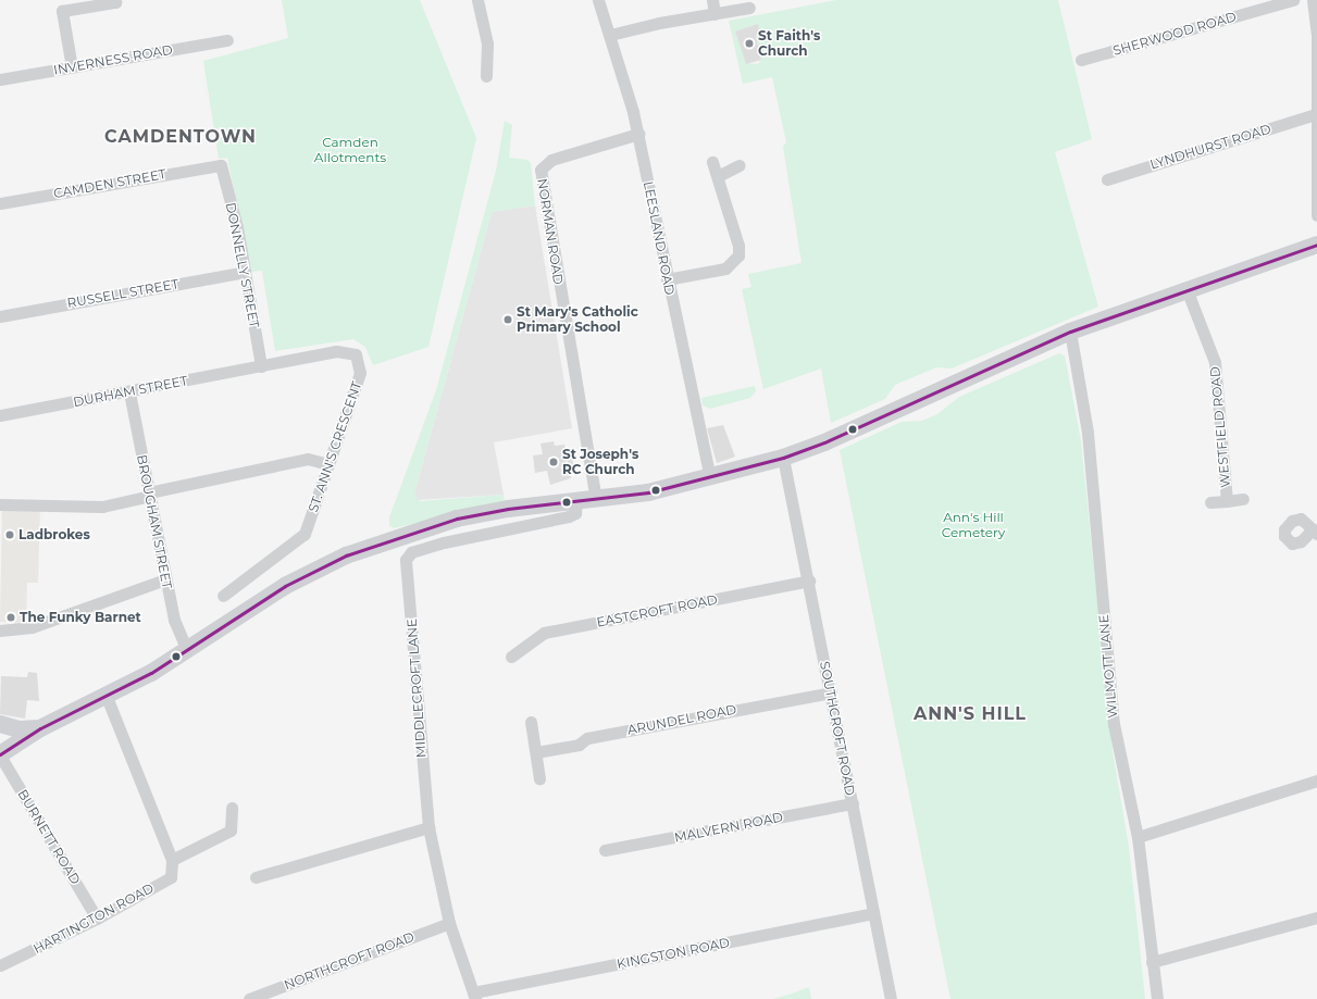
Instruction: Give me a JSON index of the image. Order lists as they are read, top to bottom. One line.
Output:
{"streets":{"street":["SHERWOOD ROAD","INVERNESS ROAD","LYNDHURST ROAD","CAMDEN STREET","NORMAN ROAD","LEESLAND ROAD","DONNELLY STREET","RUSSELL STREET","DURHAM STREET","WESTFIELD ROAD","ST. ANN'S CRESCENT","BROUGHAM STREET","EASTCROFT ROAD","WILMOTT LANE","MIDDLECROFT LANE","ARUNDEL ROAD","SOUTHCROFT ROAD","MALVERN ROAD","BURNETT ROAD","HARTINGTON ROAD","KINGSTON ROAD","NORTHCROFT ROAD"]},"crossings":[["CAMDEN STREET","DONNELLY STREET"],["NORMAN ROAD","LEESLAND ROAD"],["DONNELLY STREET","RUSSELL STREET"],["DONNELLY STREET","DURHAM STREET"],["DONNELLY STREET","ST. ANN'S CRESCENT"],["DURHAM STREET","ST. ANN'S CRESCENT"],["DURHAM STREET","BROUGHAM STREET"],["EASTCROFT ROAD","SOUTHCROFT ROAD"],["MIDDLECROFT LANE","KINGSTON ROAD"],["MIDDLECROFT LANE","NORTHCROFT ROAD"],["ARUNDEL ROAD","SOUTHCROFT ROAD"],["SOUTHCROFT ROAD","MALVERN ROAD"],["SOUTHCROFT ROAD","KINGSTON ROAD"],["BURNETT ROAD","HARTINGTON ROAD"]],"districts":["CAMDENTOWN","ANN'S HILL"],"parks":["Camden Allotments","Ann's Hill Cemetery"],"places":["St Faith's Church","St Mary's Catholic Primary School","St Joseph's RC Church","Ladbrokes","The Funky Barnet"]}
